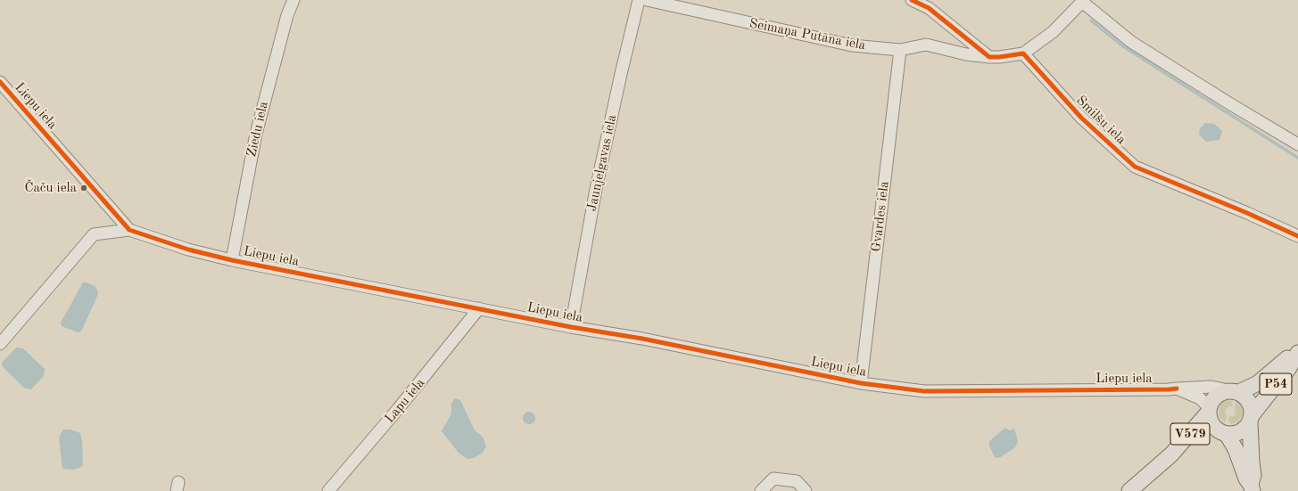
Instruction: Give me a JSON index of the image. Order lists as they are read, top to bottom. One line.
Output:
{"streets":{"main road":["P54","V579"],"street":["Seimaņa Putāna iela","Liepu iela","Smilšu iela","Ziedu iela","Jaunjelgavas iela","Gvardes iela","Lapu iela"]},"crossings":[["Seimaņa Putāna iela","Gvardes iela"],["Liepu iela","Ziedu iela"],["Liepu iela","Jaunjelgavas iela"],["Liepu iela","Gvardes iela"],["Liepu iela","P54"],["Liepu iela","Lapu iela"],["Liepu iela","V579"],["P54","V579"]],"places":["Čaču iela"]}
